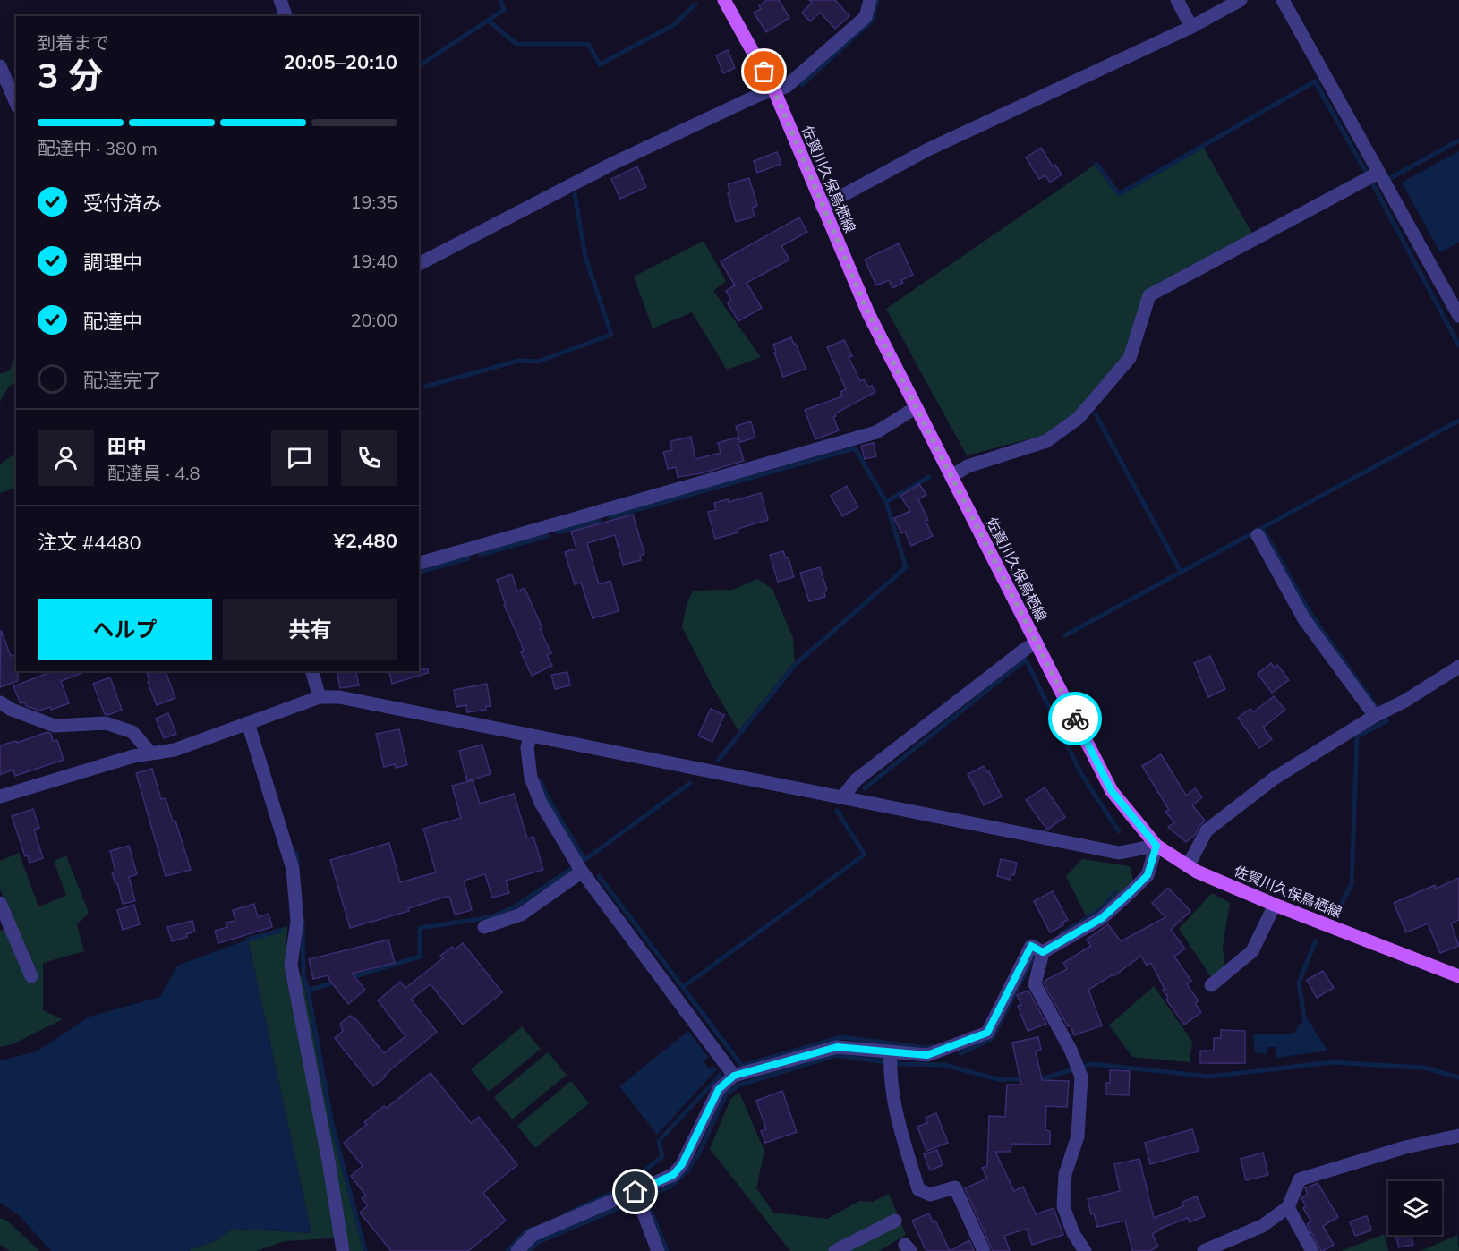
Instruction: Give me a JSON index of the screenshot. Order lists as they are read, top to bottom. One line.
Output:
{"streets":{"main road":["佐賀川久保鳥栖線"]},"page":{"heading":["3 分","到着まで","20:05–20:10"],"panel":["田中","配達員 · 4.8","注文 #4480","¥2,480"],"bar":"配達中 · 380 m","list":[["受付済み","19:35"],["調理中","19:40"],["配達中","20:00"],"配達完了"],"buttons":["ヘルプ","共有"]}}
